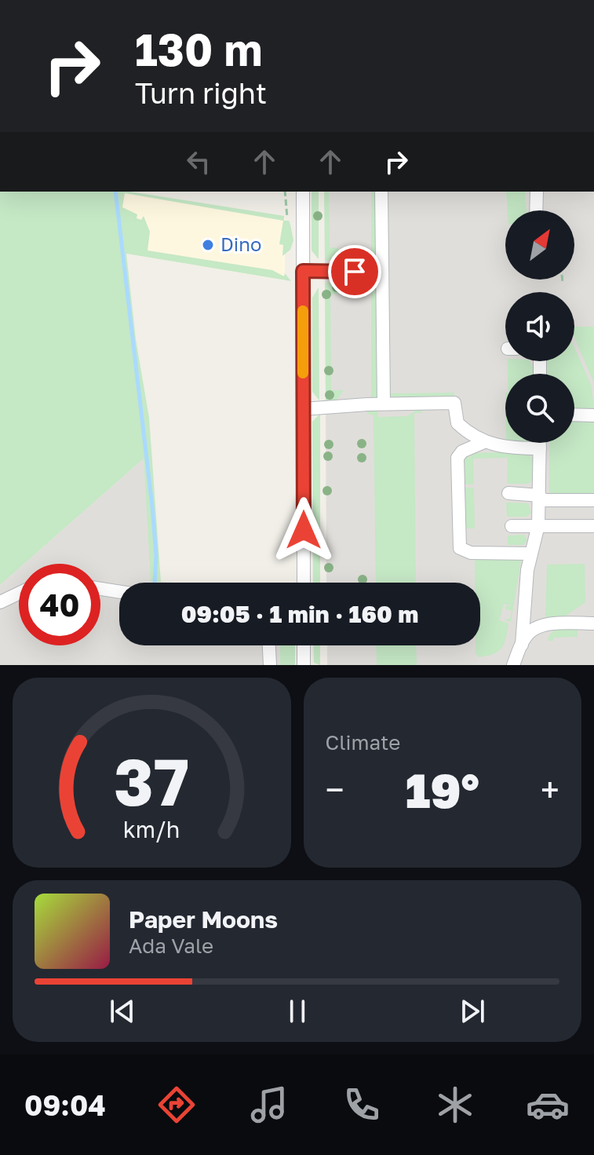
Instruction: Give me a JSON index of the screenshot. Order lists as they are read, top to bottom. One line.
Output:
{"places":["Dino"],"north":"top right","page":{"turn":["130 m","Turn right"],"limit":"40","trip":"09:05 · 1 min · 160 m","tile":"Climate","heat":["−","19°","+"],"song":["Paper Moons","Ada Vale"],"tabs":"09:04","gauge":["37","km/h"]}}
